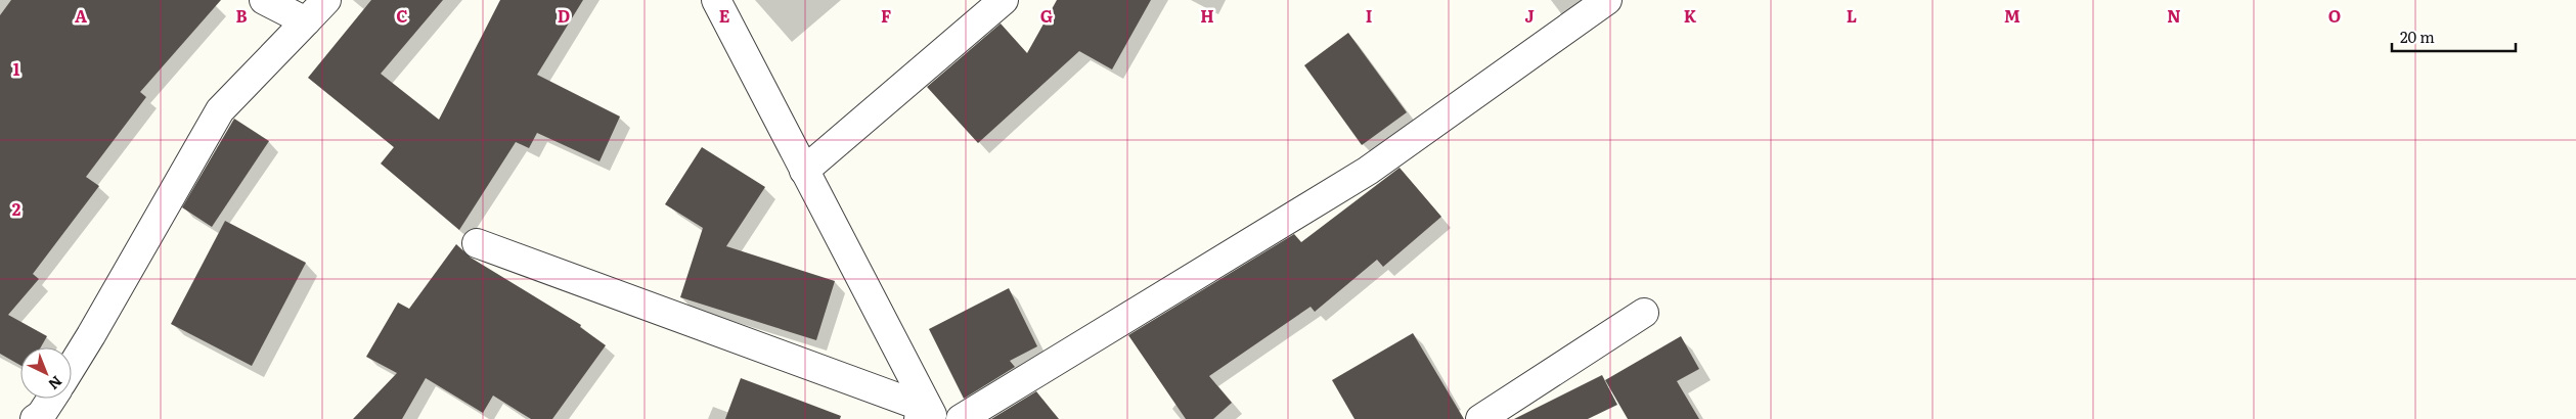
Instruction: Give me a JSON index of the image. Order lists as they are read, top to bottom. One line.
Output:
{"scale_bar":"20 m","north":"bottom right","grid":{"columns":["A","B","C","D","E","F","G","H","I","J","K","L","M","N","O"],"rows":["1","2"]}}
